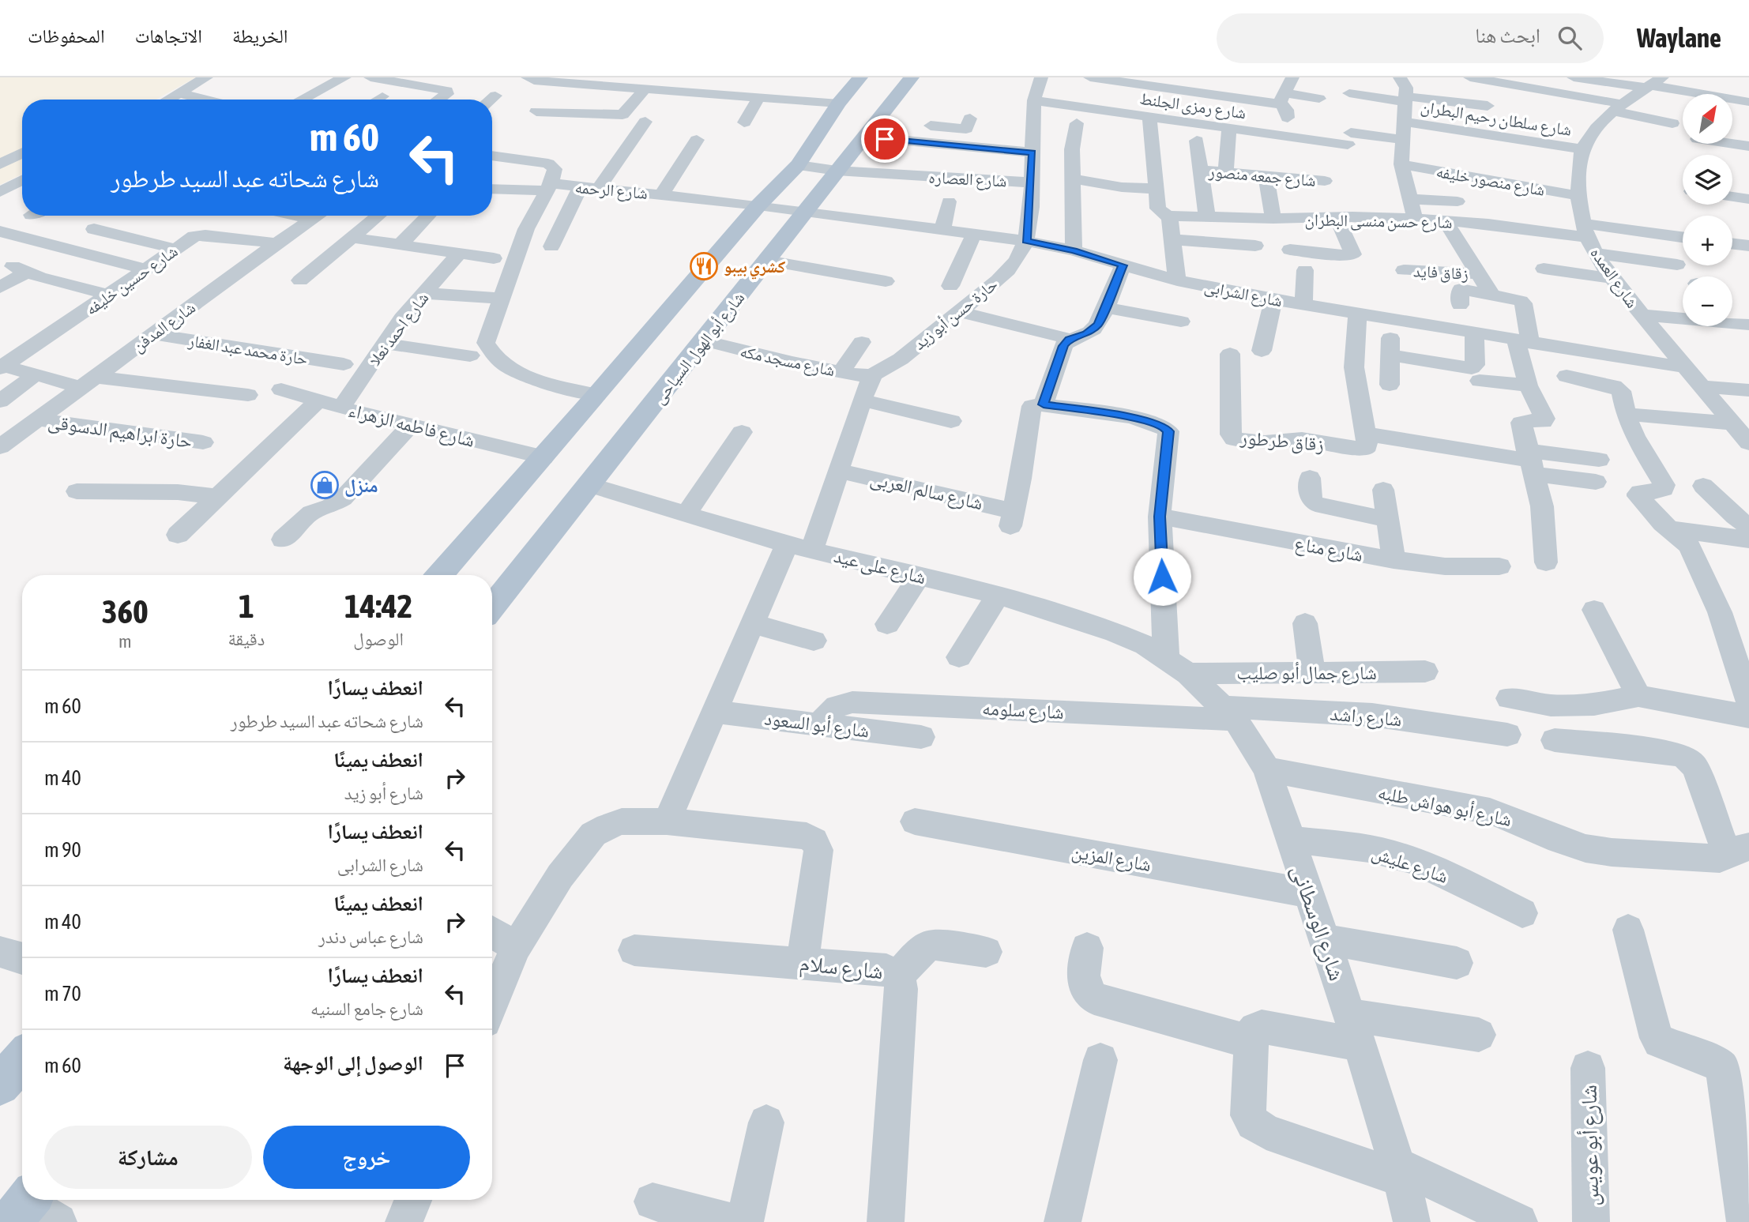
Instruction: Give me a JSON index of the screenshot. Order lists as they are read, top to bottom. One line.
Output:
{"streets":{"main road":["شارع أبو الهول السياحى"],"street":["شارع رمزى الجلنط","شارع سلطان رحيم البطران","شارع جمعه منصور","شارع العصاره","شارع منصور خليفه","شارع الرحمه","شارع حسن منسى البطران","زقاق فايد","شارع العمده","شارع حسين خليفه","شارع الشرابى","حارة حسن أبو زيد","شارع المدفن","شارع احمد نعلا","حارة محمد عبد الغفار","شارع مسجد مكه","شارع فاطمه الزهراء","حارة ابراهيم الدسوقى","زقاق طرطور","شارع سالم العربى","شارع مناع","شارع على عيد","شارع جمال أبو صليب","شارع سلومه","شارع راشد","شارع أبو السعود","شارع أبو هواش طلبه","شارع المزين","شارع عليش","شارع الوسطانى","شارع سلام","شارع أبو عويس"]},"crossings":[["شارع سلطان رحيم البطران","شارع العمده"],["شارع العصاره","شارع أبو الهول السياحى"],["شارع منصور خليفه","شارع العمده"],["شارع الرحمه","شارع الشرابى"],["شارع الرحمه","شارع أبو الهول السياحى"],["شارع حسن منسى البطران","شارع العمده"],["شارع العمده","شارع الشرابى"],["شارع حسين خليفه","شارع المدفن"],["شارع الشرابى","حارة حسن أبو زيد"],["شارع الشرابى","شارع أبو الهول السياحى"],["حارة حسن أبو زيد","شارع مسجد مكه"],["شارع المدفن","حارة محمد عبد الغفار"],["شارع المدفن","حارة ابراهيم الدسوقى"],["شارع احمد نعلا","شارع فاطمه الزهراء"],["شارع أبو الهول السياحى","شارع مسجد مكه"],["شارع أبو الهول السياحى","شارع على عيد"],["شارع على عيد","شارع جمال أبو صليب"],["شارع على عيد","شارع الوسطانى"],["شارع جمال أبو صليب","شارع الوسطانى"],["شارع سلومه","شارع راشد"],["شارع سلومه","شارع أبو السعود"],["شارع سلومه","شارع الوسطانى"],["شارع راشد","شارع الوسطانى"],["شارع أبو هواش طلبه","شارع الوسطانى"],["شارع المزين","شارع الوسطانى"],["شارع عليش","شارع الوسطانى"]],"places":{"restaurant":["كشري بيبو"],"shop":["منزل"]},"north":"top right","page":{"header":"Waylane","search":"ابحث هنا","nav":["الخريطة","الاتجاهات","المحفوظات"],"map_buttons":["+","−"],"turn":["60 m","شارع شحاته عبد السيد طرطور"],"eta":["14:42","الوصول","1","دقيقة","360","m"],"list":[{"name":"انعطف يسارًا","note":"شارع شحاته عبد السيد طرطور","value":"60 m"},{"name":"انعطف يمينًا","note":"شارع أبو زيد","value":"40 m"},{"name":"انعطف يسارًا","note":"شارع الشرابى","value":"90 m"},{"name":"انعطف يمينًا","note":"شارع عباس دندر","value":"40 m"},{"name":"انعطف يسارًا","note":"شارع جامع السنيه","value":"70 m"},{"name":"الوصول إلى الوجهة","value":"60 m"}],"buttons":["خروج","مشاركة"]}}
